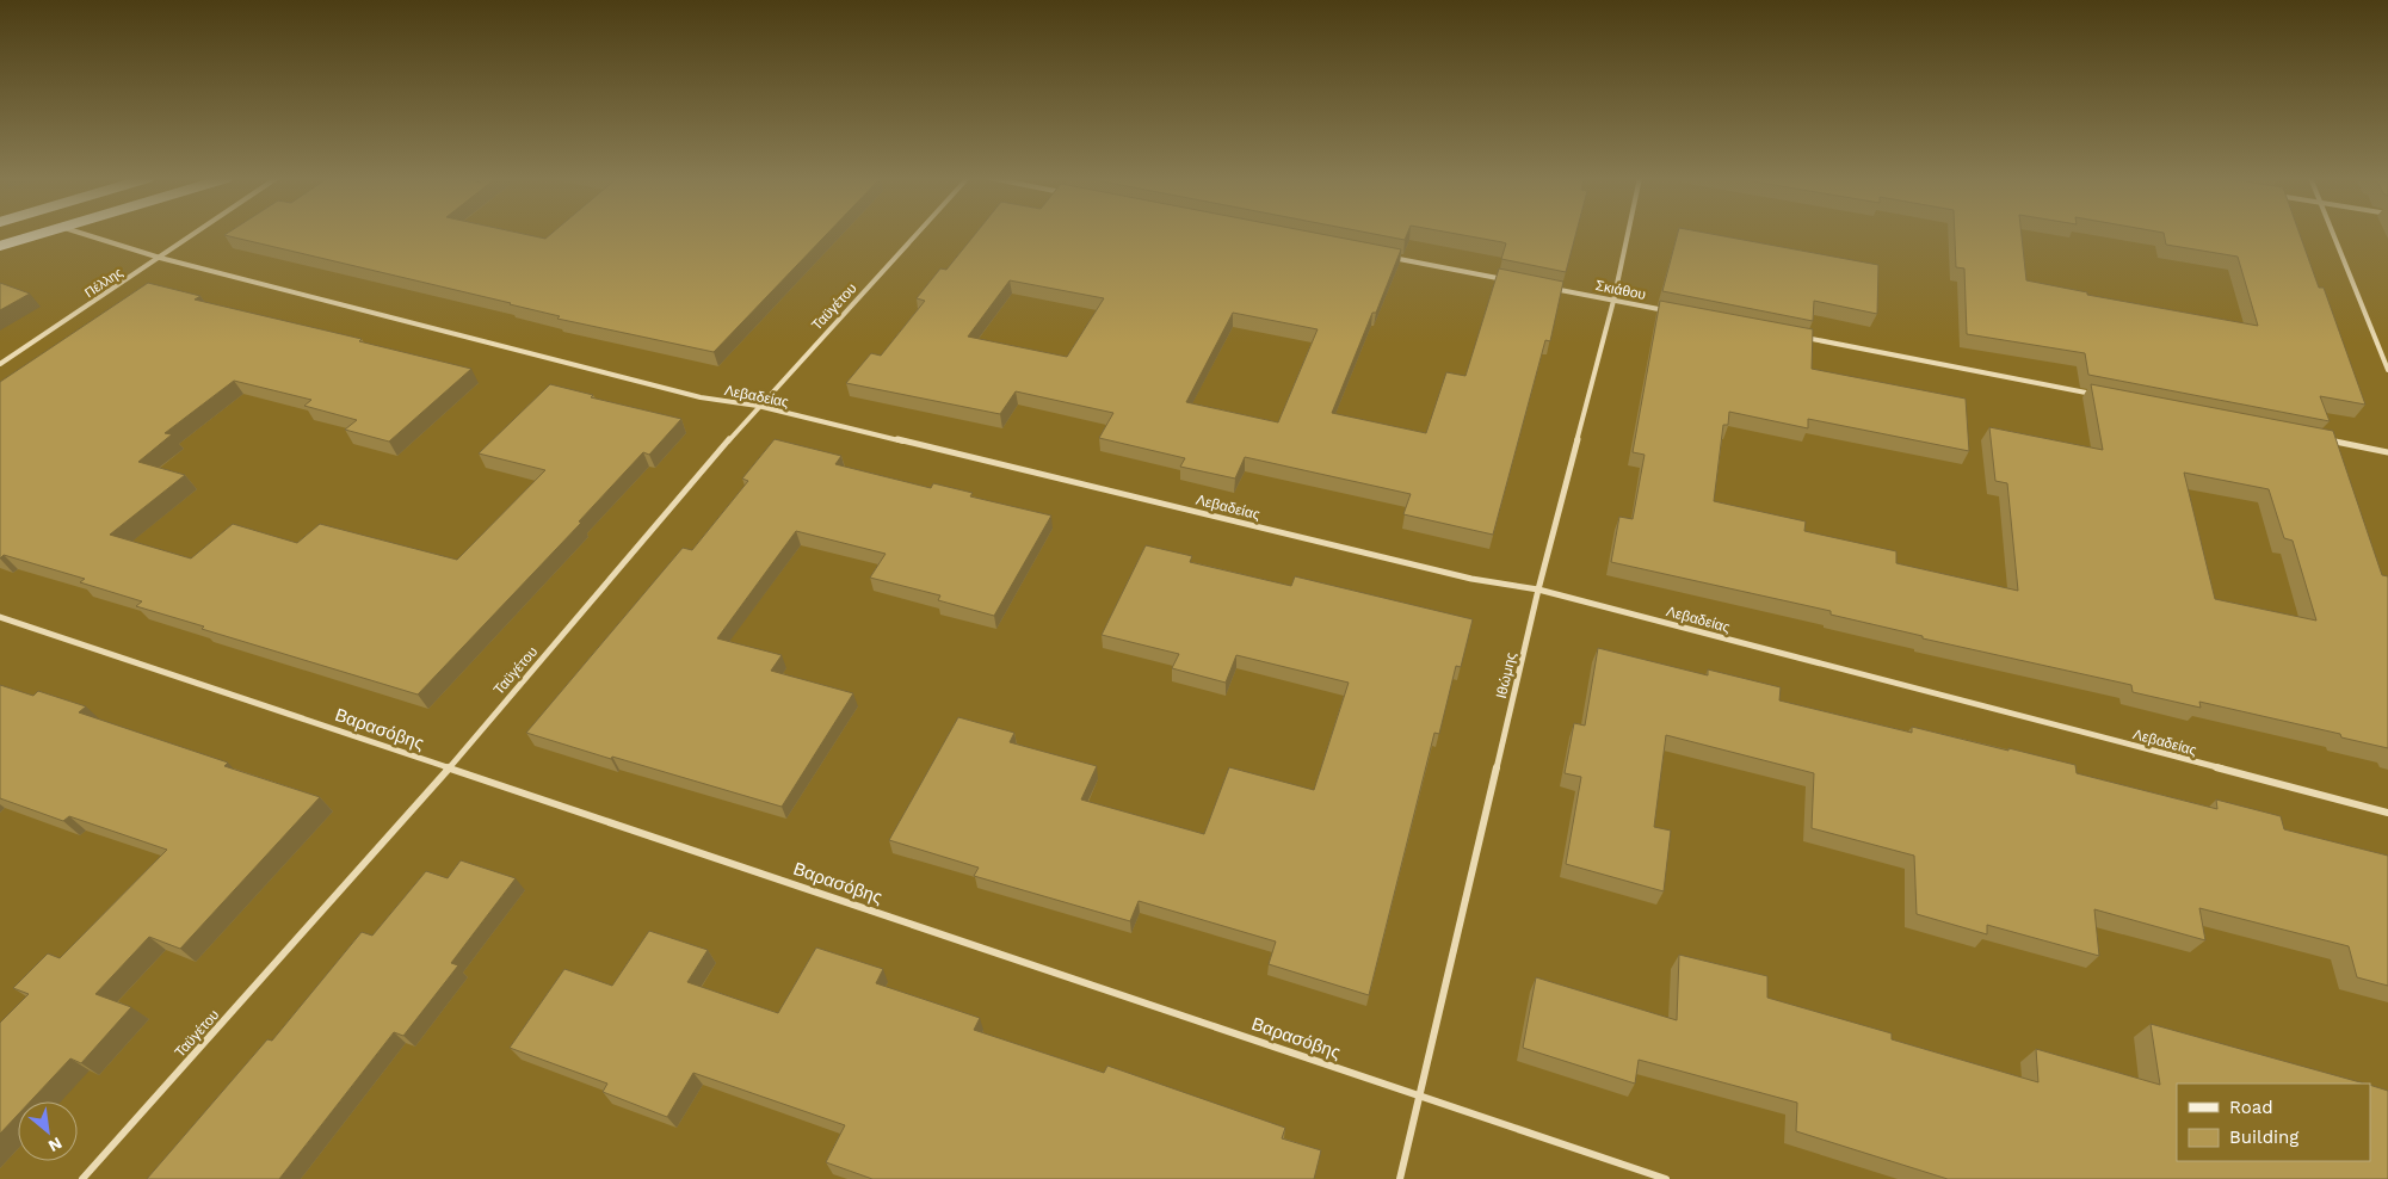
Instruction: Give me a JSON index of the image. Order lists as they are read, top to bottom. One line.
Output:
{"streets":{"street":["Πέλλης","Σκιάθου","Ταϋγέτου","Λεβαδείας","Ιθώμης","Βαρασόβης"]},"crossings":[["Πέλλης","Λεβαδείας"],["Σκιάθου","Ιθώμης"],["Ταϋγέτου","Λεβαδείας"],["Ταϋγέτου","Βαρασόβης"],["Λεβαδείας","Ιθώμης"],["Ιθώμης","Βαρασόβης"]],"legend":["Road","Building"],"north":"bottom right"}
